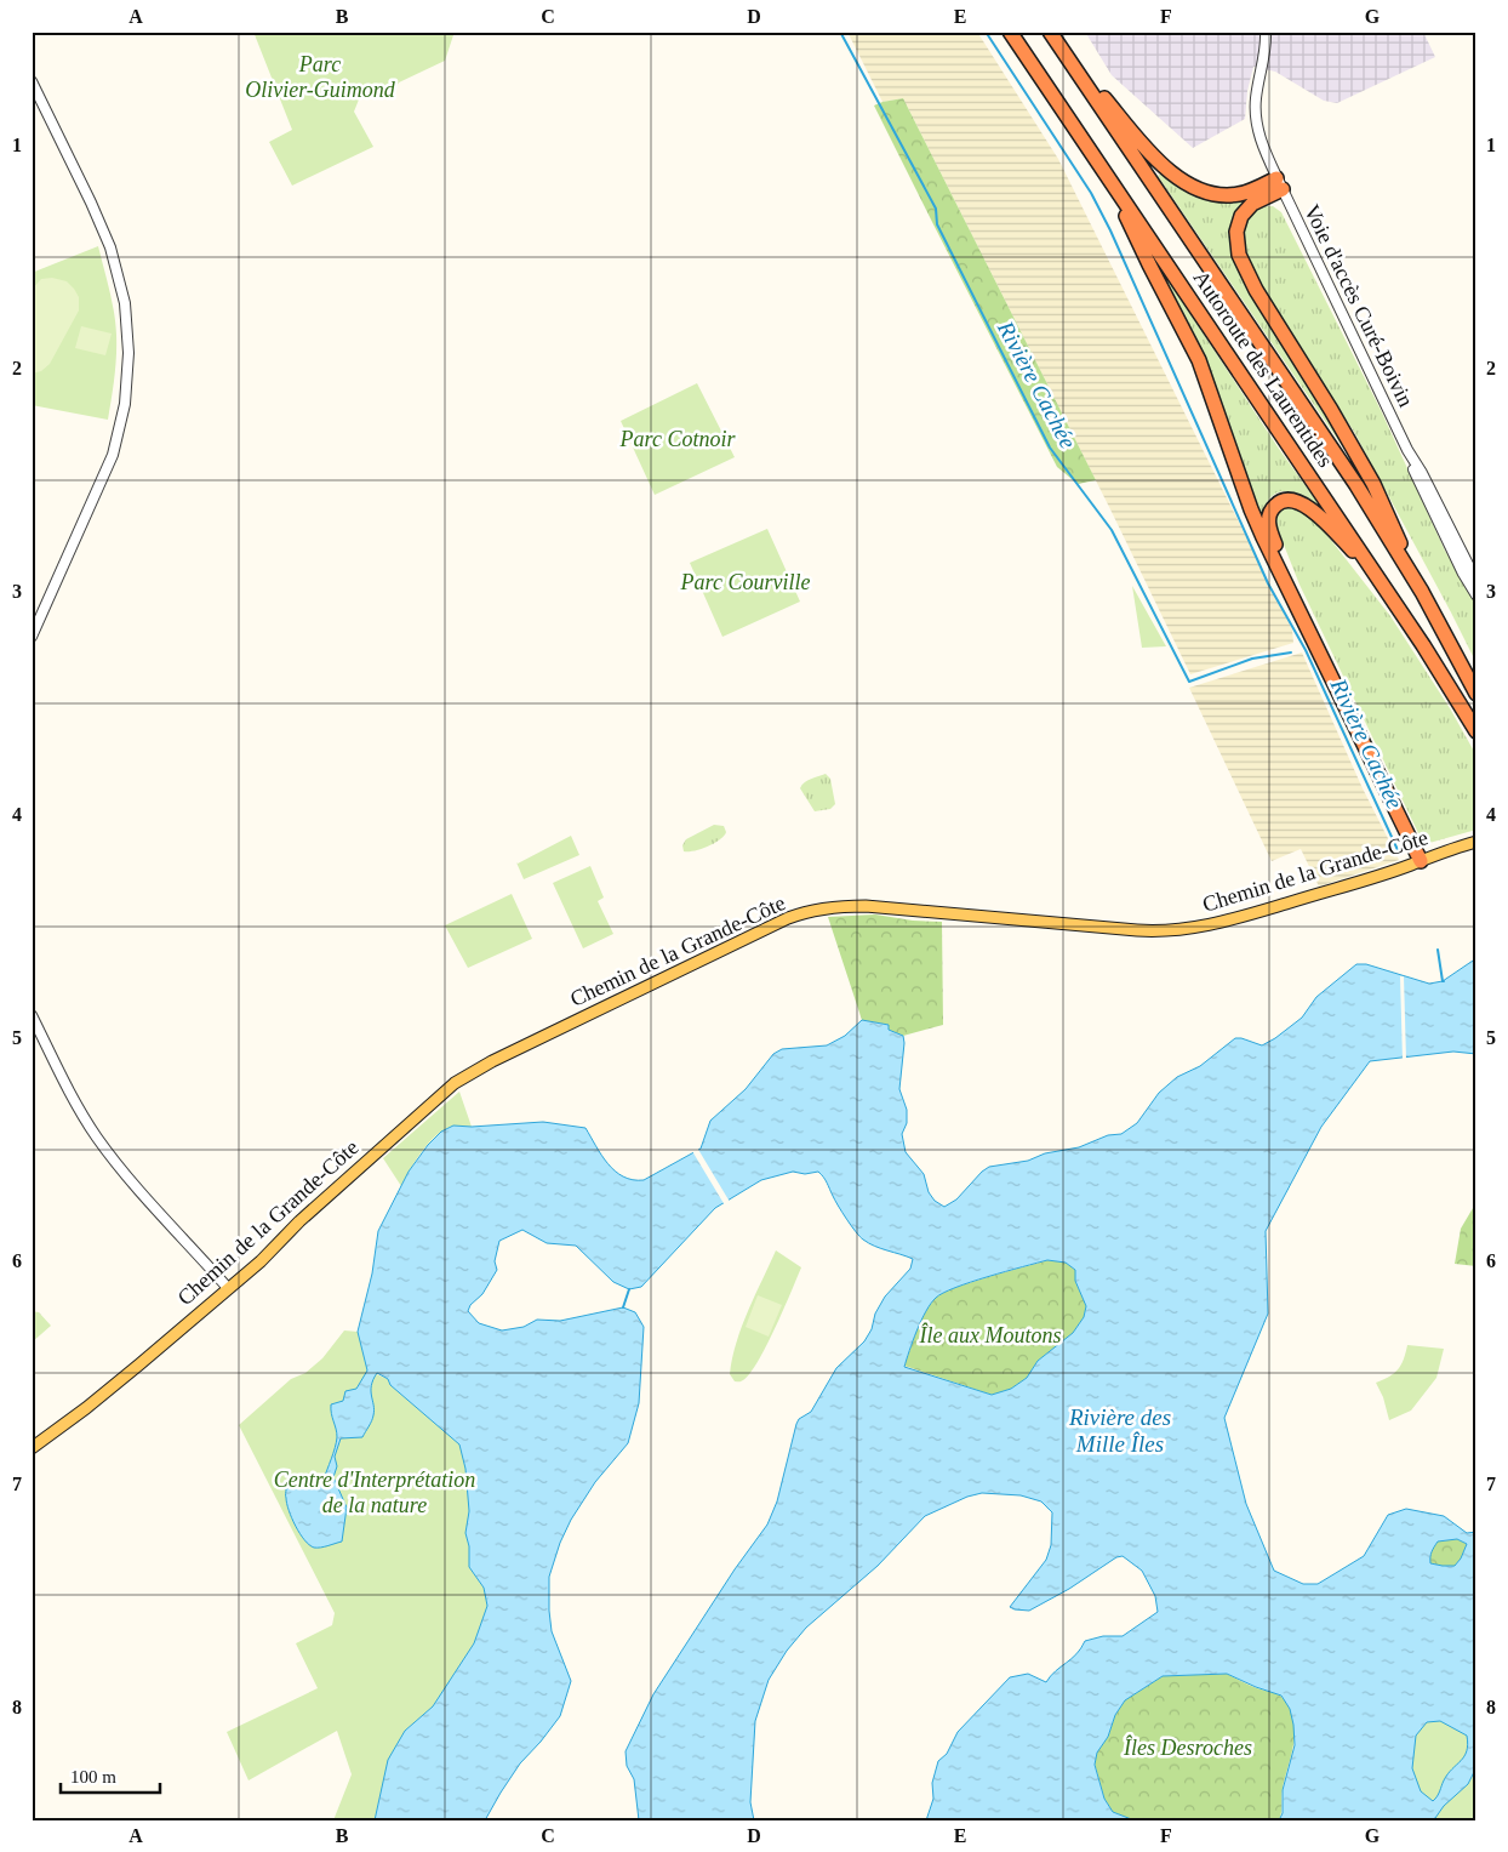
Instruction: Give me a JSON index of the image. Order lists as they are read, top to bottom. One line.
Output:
{"streets":{"highway":["Autoroute des Laurentides"],"main road":["Chemin de la Grande-Côte"],"street":["Voie d'accès Curé-Boivin"]},"water":["Rivière Cachée","Rivière des Mille Îles"],"parks":["Parc Olivier-Guimond","Parc Cotnoir","Parc Courville","Île aux Moutons","Centre d'Interprétation de la nature","Îles Desroches"],"scale_bar":"100 m","grid":{"columns":["A","B","C","D","E","F","G"],"rows":["1","2","3","4","5","6","7","8"]}}
